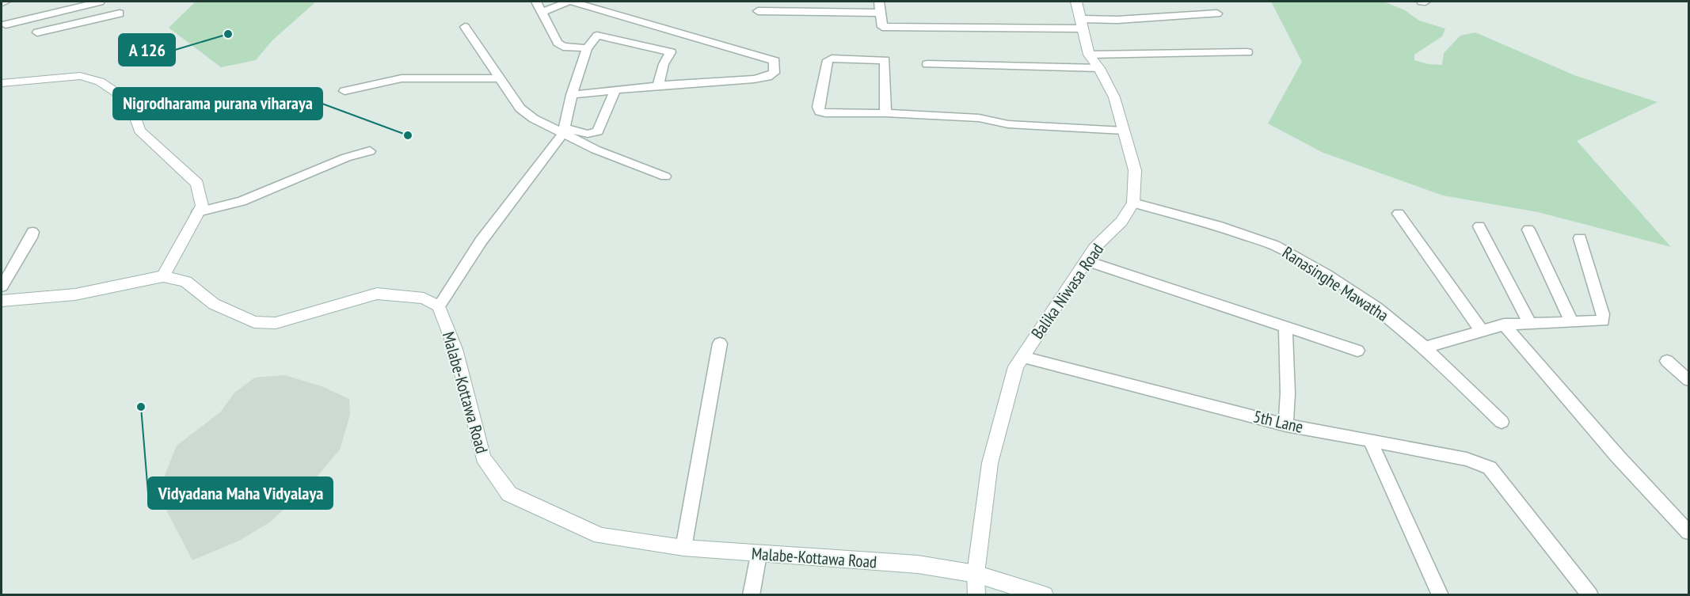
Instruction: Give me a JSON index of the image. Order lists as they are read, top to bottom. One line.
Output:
{"streets":{"street":["Ranasinghe Mawatha","Balika Niwasa Road","Malabe-Kottawa Road","5th Lane"]},"crossings":[["Ranasinghe Mawatha","Balika Niwasa Road"],["Balika Niwasa Road","Malabe-Kottawa Road"],["Balika Niwasa Road","5th Lane"]],"places":["A 126","Nigrodharama purana viharaya","Vidyadana Maha Vidyalaya"]}
